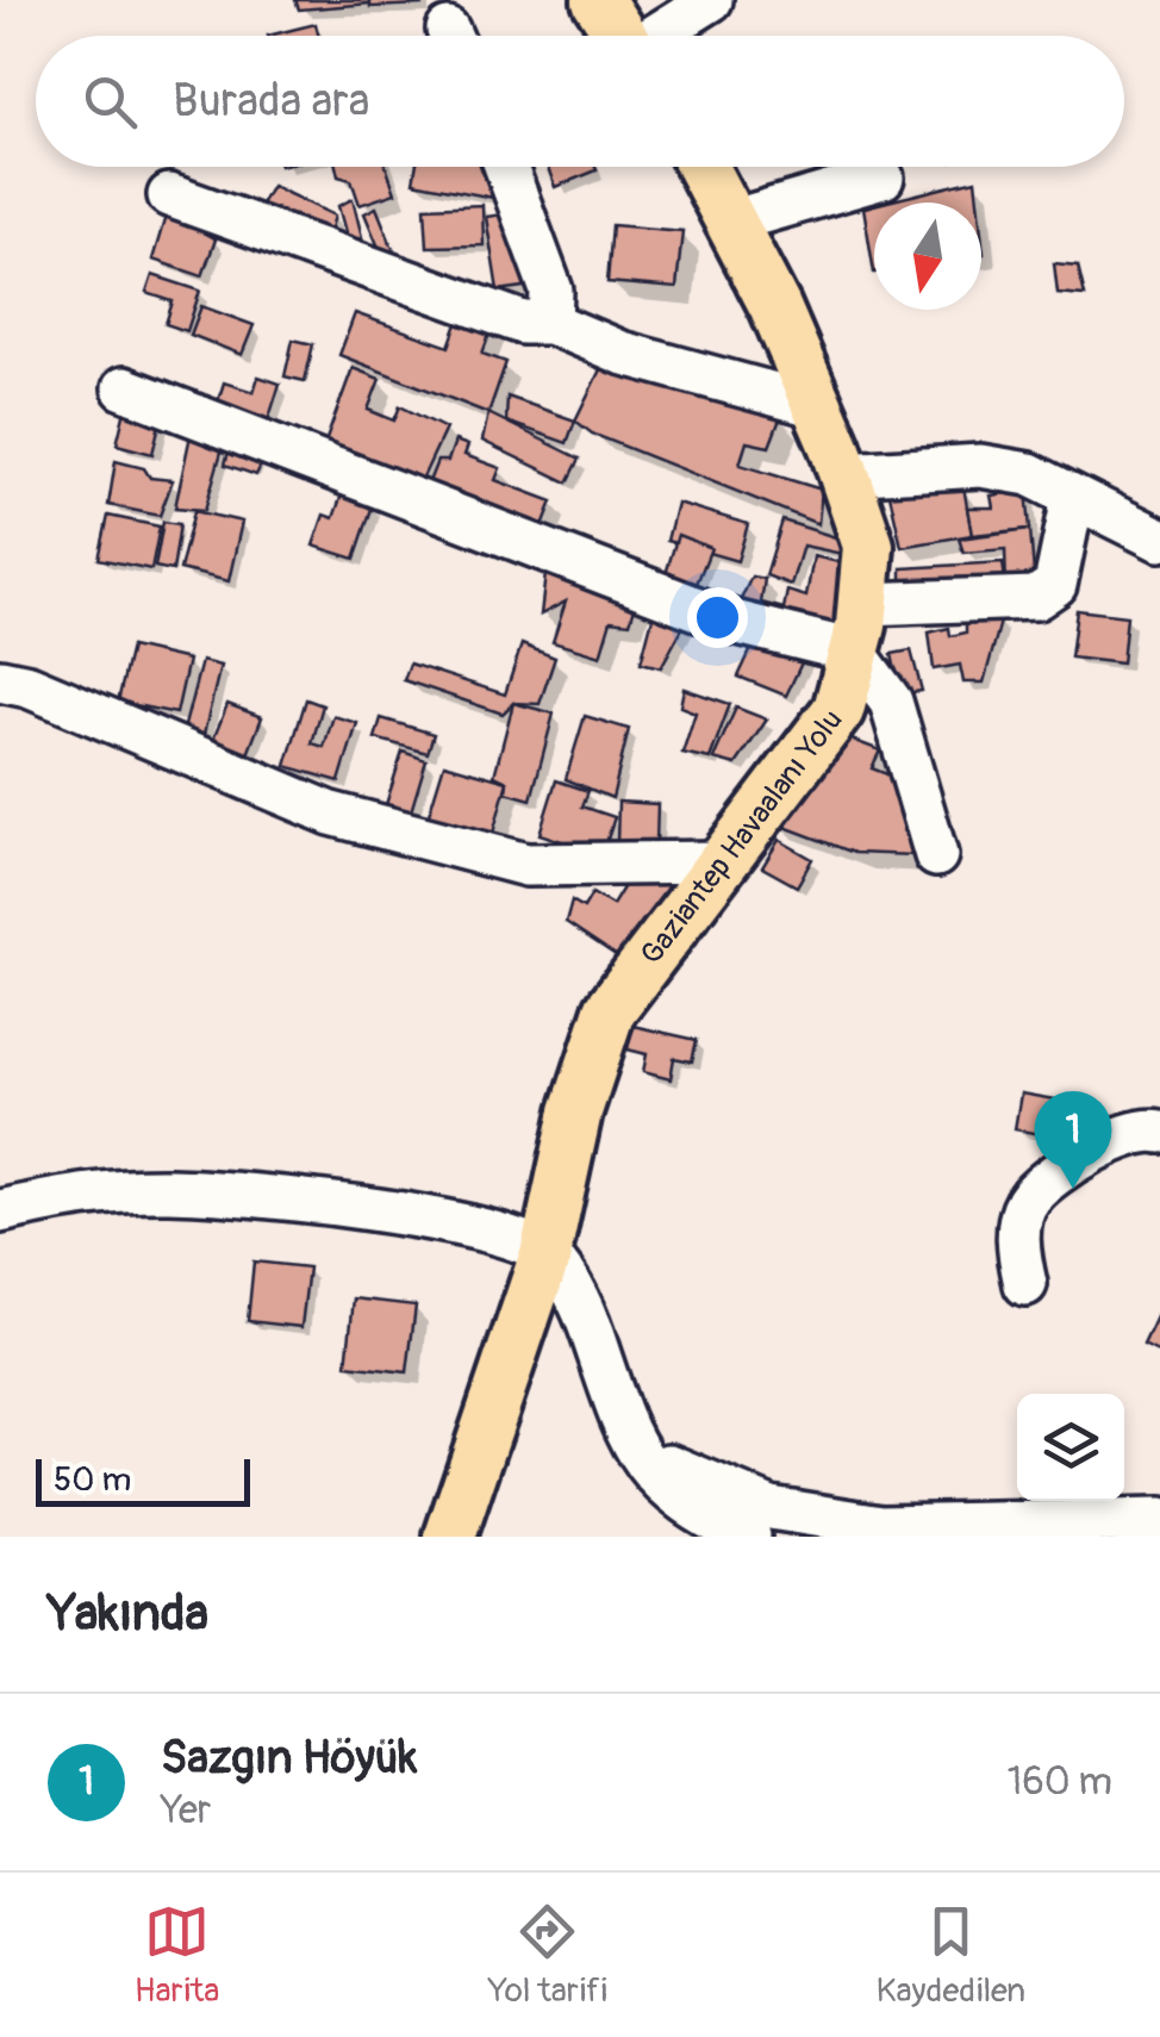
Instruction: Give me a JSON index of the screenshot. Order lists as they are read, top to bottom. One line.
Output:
{"streets":{"main road":["Gaziantep Havaalanı Yolu"]},"scale_bar":"50 m","north":"bottom","page":{"search":"Burada ara","pins":"1","scale":"50 m","heading":"Yakında","list":[{"mark":"1","name":"Sazgın Höyük","note":"Yer","value":"160 m"}],"nav":["Harita","Yol tarifi","Kaydedilen"]}}
